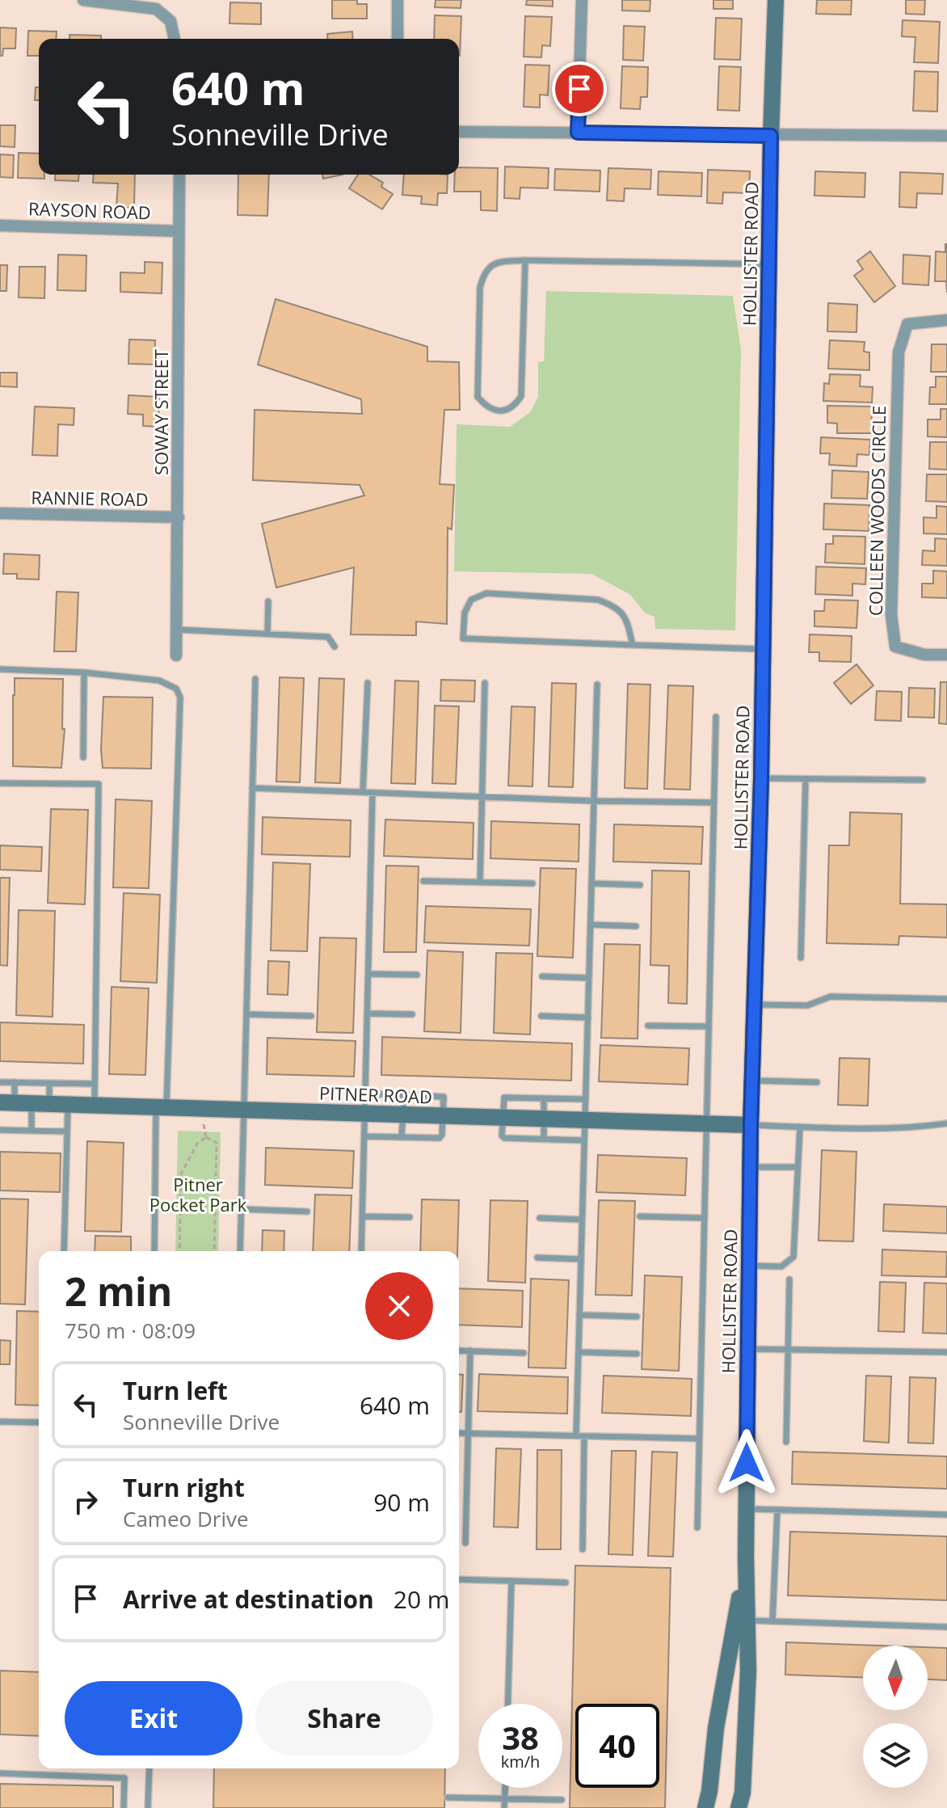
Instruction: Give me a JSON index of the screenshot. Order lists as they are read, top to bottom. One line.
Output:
{"streets":{"street":["RAYSON ROAD","HOLLISTER ROAD","SOWAY STREET","RANNIE ROAD","COLLEEN WOODS CIRCLE","PITNER ROAD"]},"crossings":[["RAYSON ROAD","SOWAY STREET"],["HOLLISTER ROAD","PITNER ROAD"],["SOWAY STREET","RANNIE ROAD"]],"parks":["Pitner Pocket Park"],"north":"bottom","page":{"turn":["640 m","Sonneville Drive"],"heading":["2 min","750 m · 08:09"],"list":[{"name":"Turn left","note":"Sonneville Drive","value":"640 m"},{"name":"Turn right","note":"Cameo Drive","value":"90 m"},{"name":"Arrive at destination","value":"20 m"}],"buttons":["Exit","Share"],"speed":"38 km/h","limit":"40"}}
